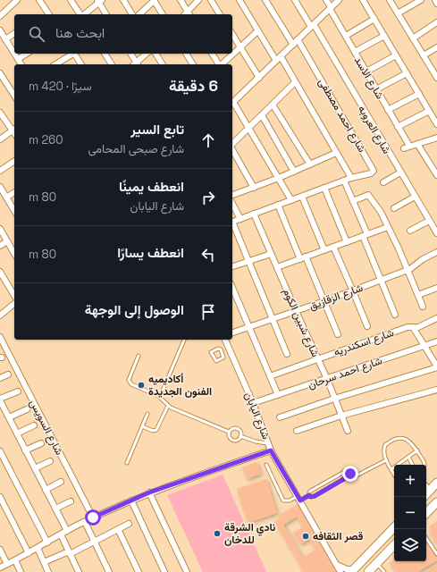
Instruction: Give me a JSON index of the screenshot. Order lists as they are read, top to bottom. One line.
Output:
{"streets":{"street":["شارع الاسد","شارع احمد مصطفى","شارع العروبه","شارع الزقازيق","شارع شبين الكوم","شارع اسكندريه","شارع احمد سرحان","شارع اليابان","شارع السويس"]},"crossings":[["شارع الزقازيق","شارع شبين الكوم"],["شارع شبين الكوم","شارع اسكندريه"],["شارع شبين الكوم","شارع احمد سرحان"],["شارع احمد سرحان","شارع اليابان"]],"places":["أكاديميه الفنون الجديدة","نادي الشرقة للدخان","قصر الثقافه"],"page":{"search":"ابحث هنا","heading":["6 دقيقة","سيرًا · 420 m"],"list":[["تابع السير","شارع صبحى المحامى","260 m"],["انعطف يمينًا","شارع اليابان","80 m"],["انعطف يسارًا","80 m"],"الوصول إلى الوجهة"],"map_buttons":["+","−"]}}
